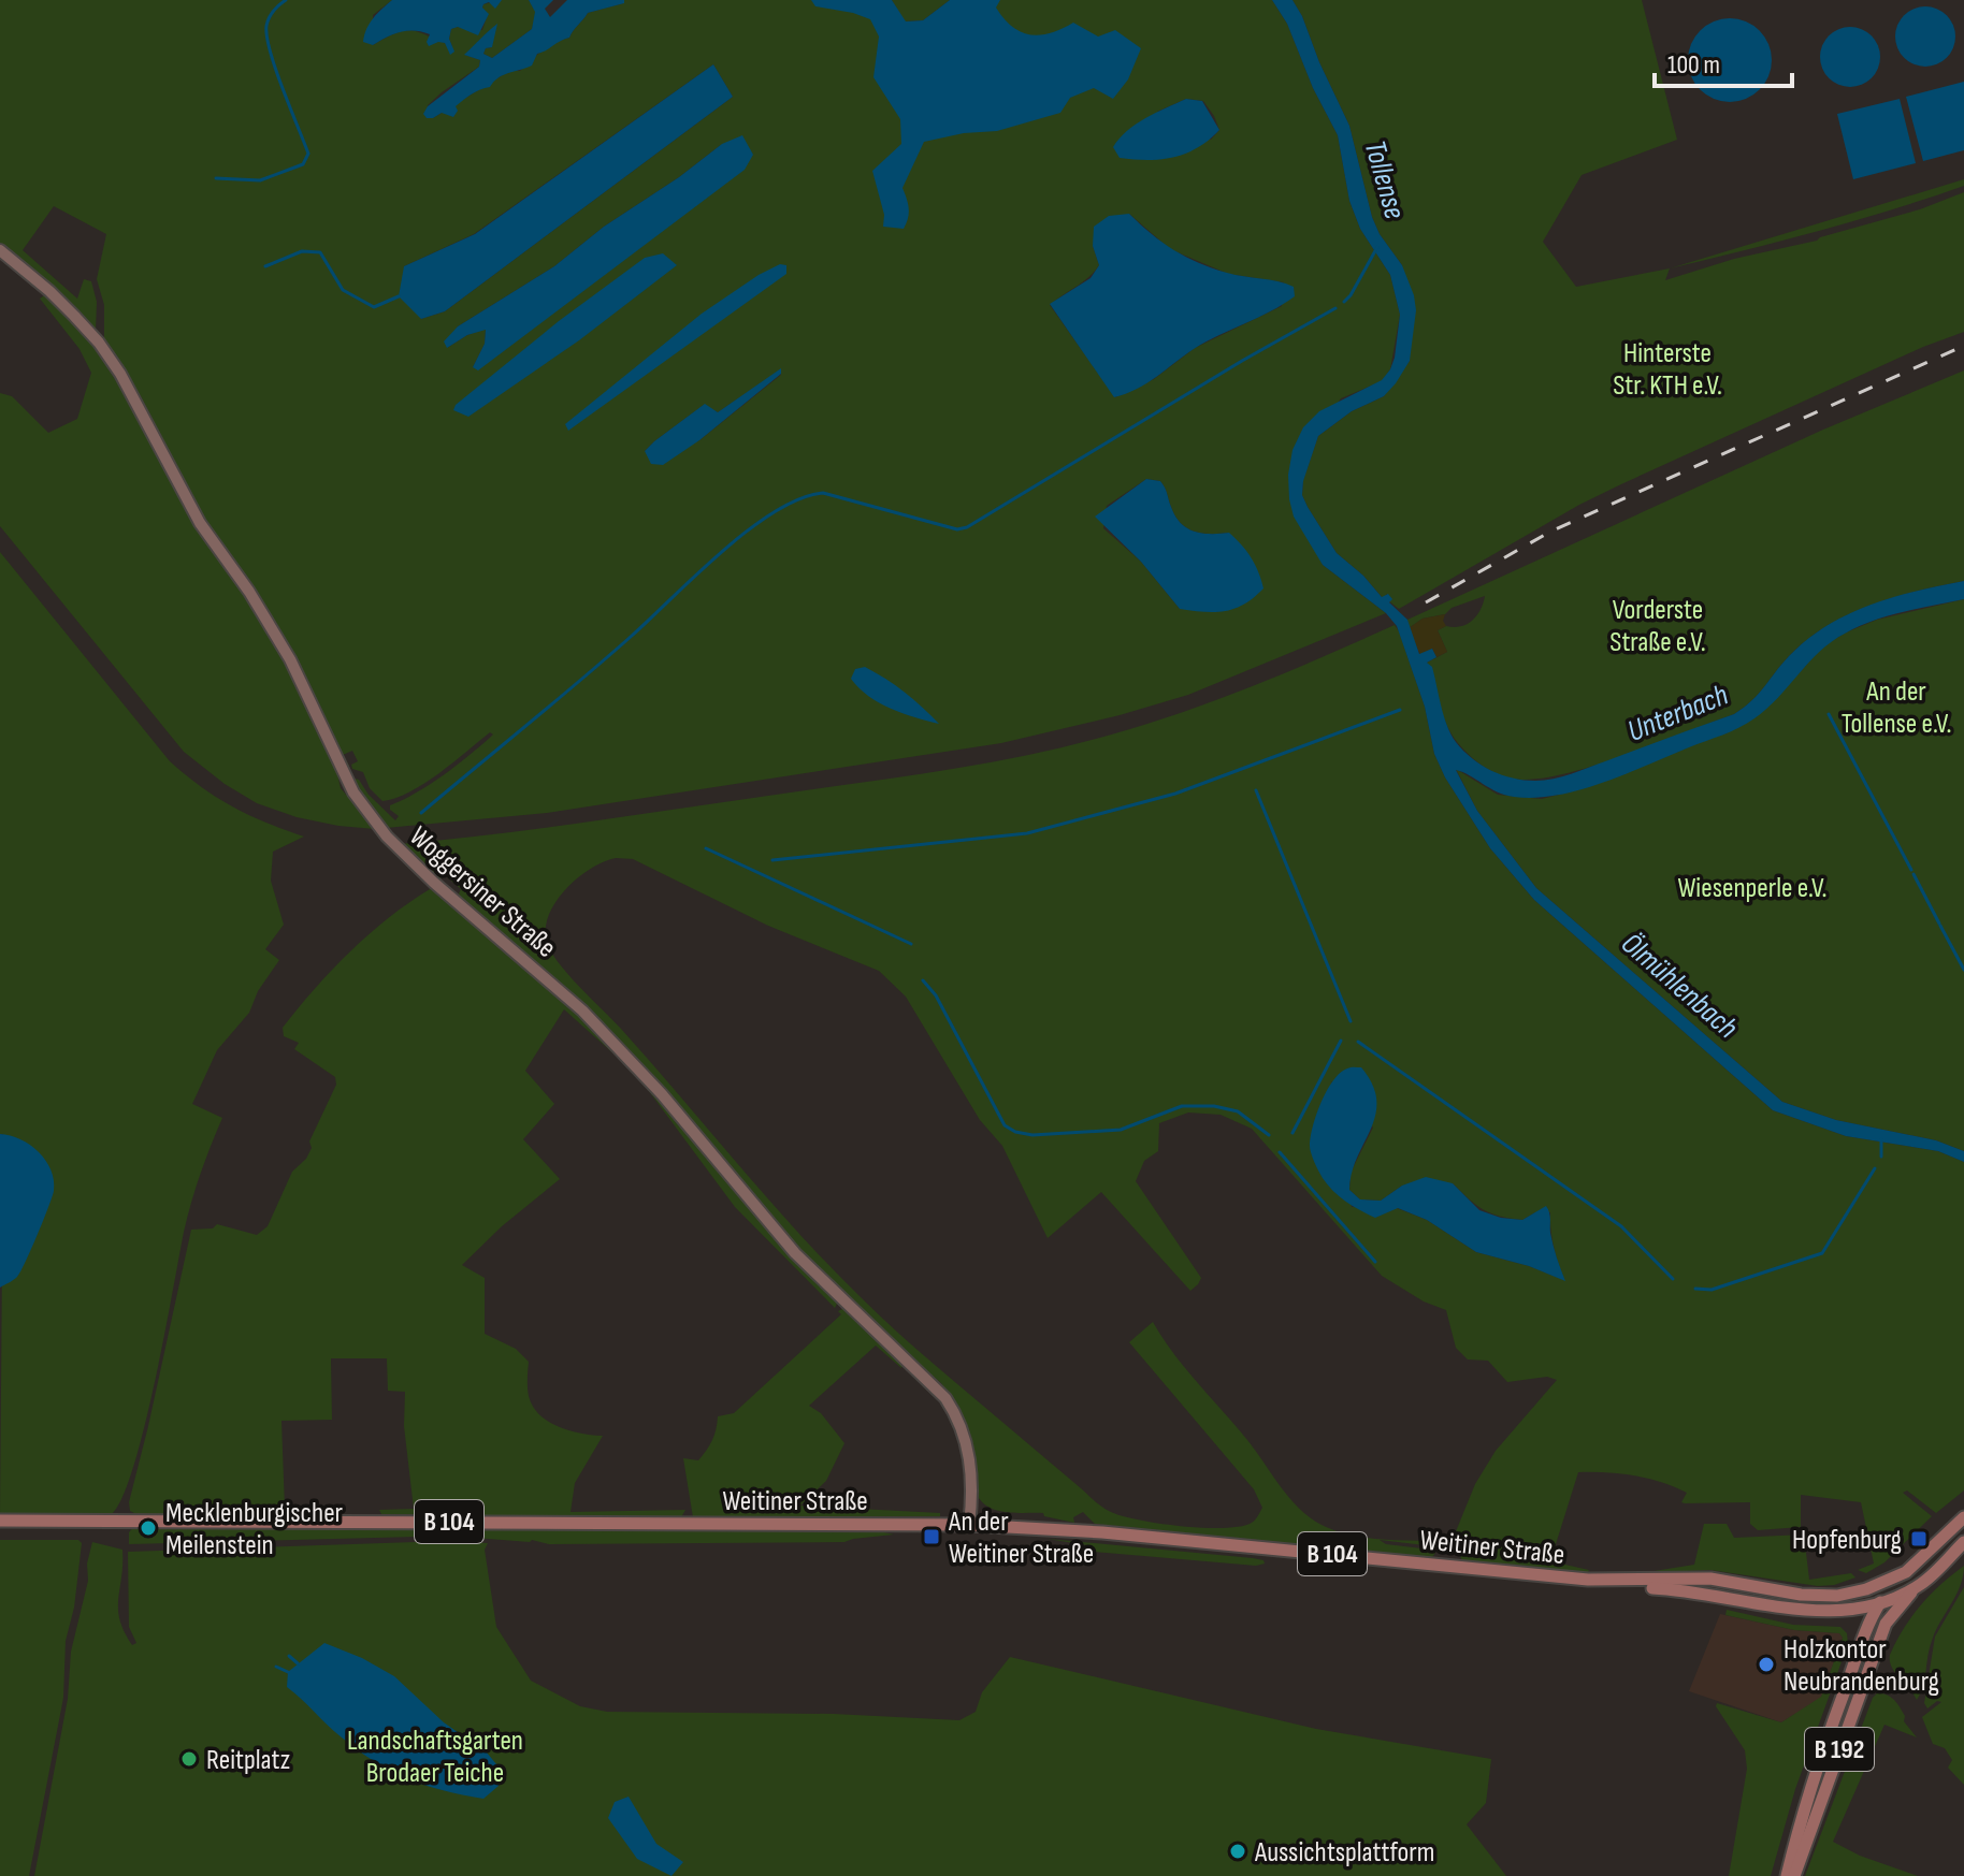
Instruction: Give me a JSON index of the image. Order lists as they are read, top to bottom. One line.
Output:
{"streets":{"main road":["Woggersiner Straße","Weitiner Straße","B 104","B 192"]},"crossings":[["Woggersiner Straße","Weitiner Straße"],["Weitiner Straße","B 192"]],"water":["Tollense","Unterbach","Ölmühlenbach"],"parks":["Hinterste Str. KTH e.V.","Vorderste Straße e.V.","An der Tollense e.V.","Wiesenperle e.V.","Landschaftsgarten Brodaer Teiche"],"places":{"other":["Mecklenburgischer Meilenstein","Holzkontor Neubrandenburg","Reitplatz","Aussichtsplattform"],"transit":["An der Weitiner Straße","Hopfenburg"]},"scale_bar":"100 m"}
